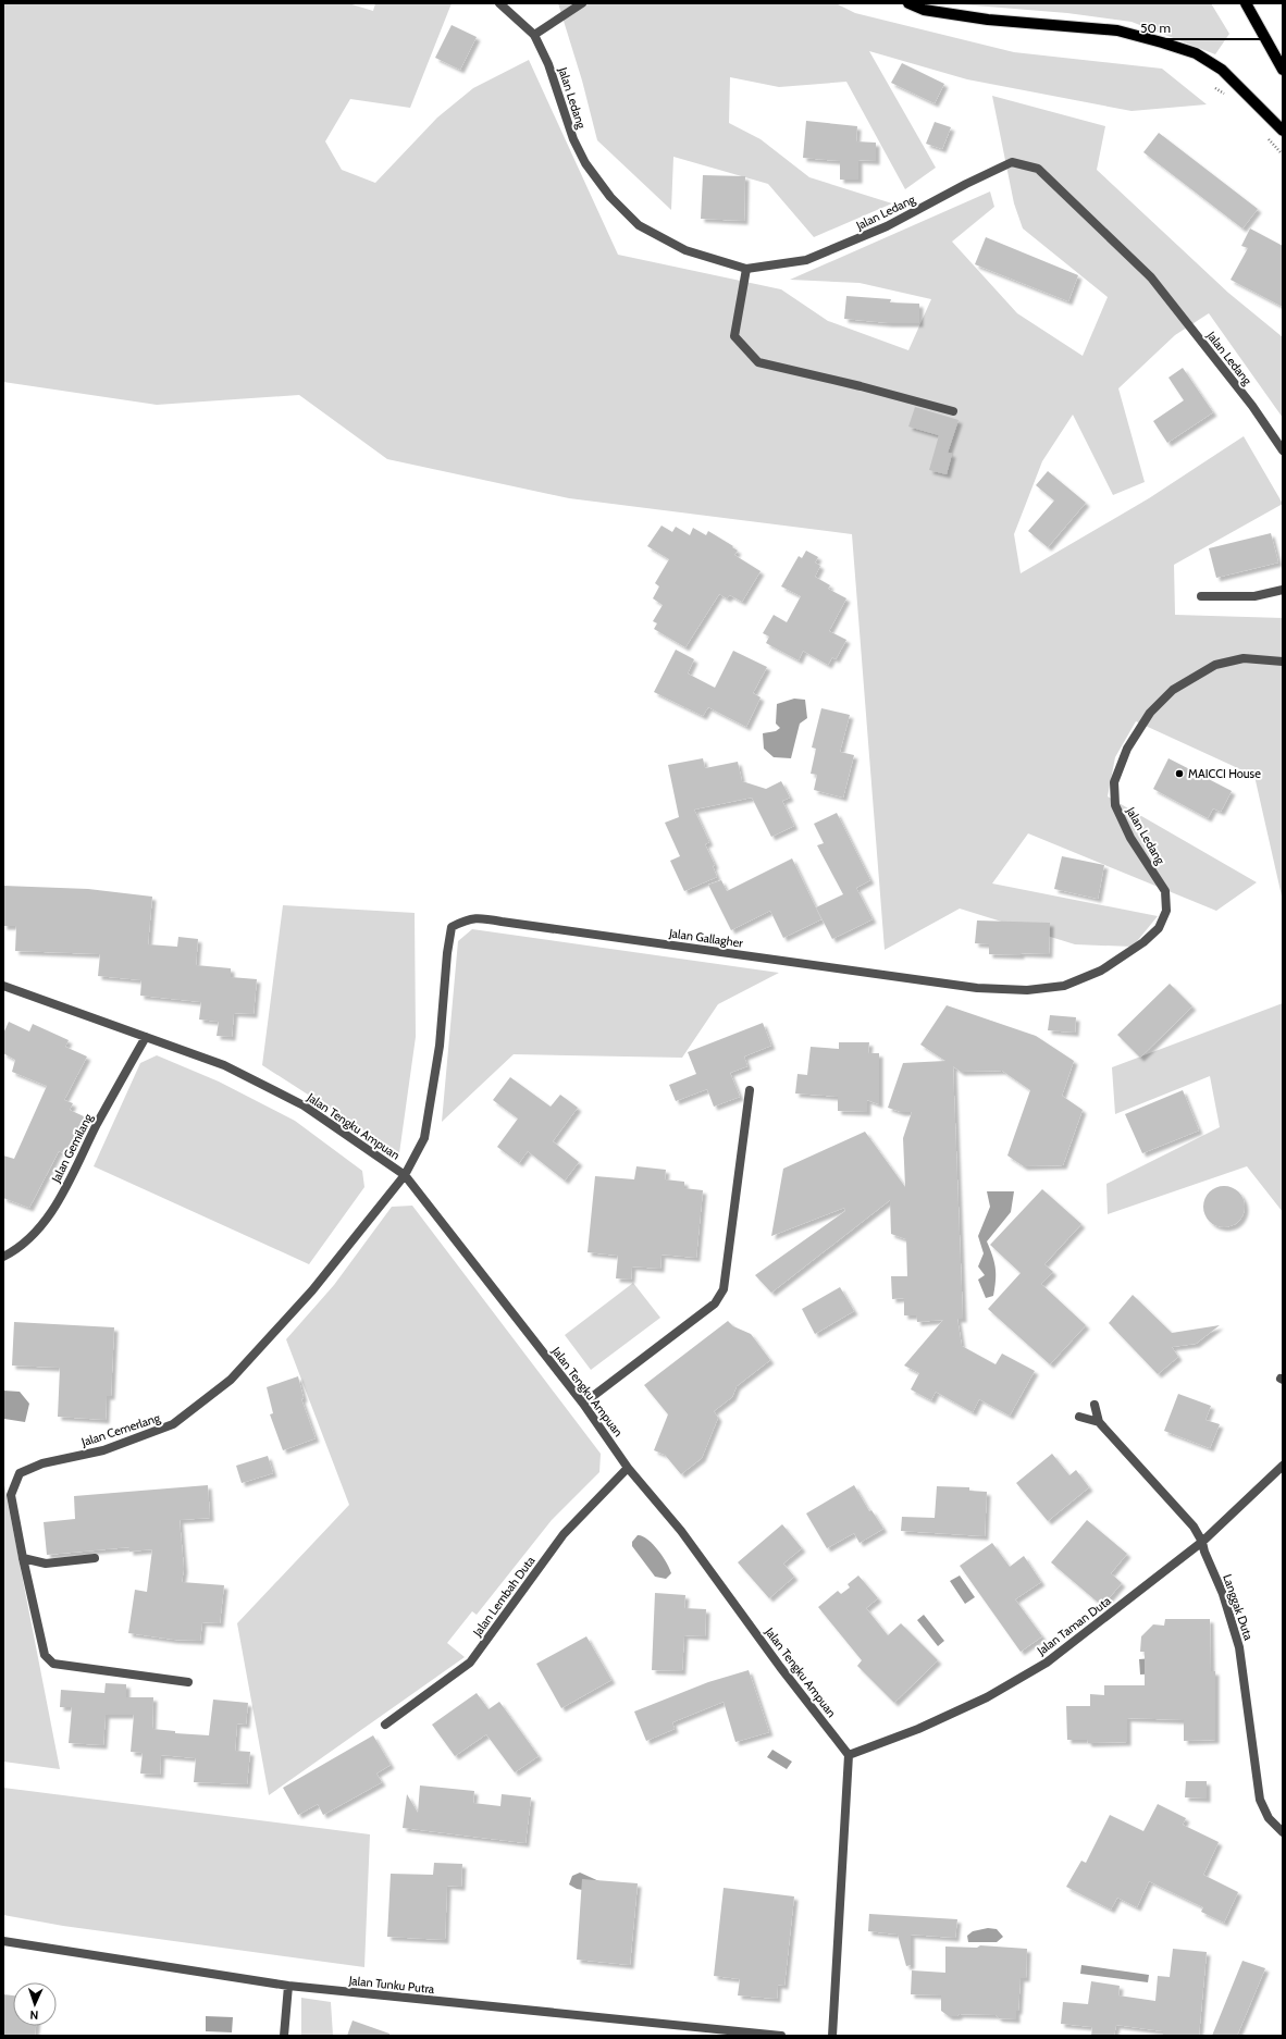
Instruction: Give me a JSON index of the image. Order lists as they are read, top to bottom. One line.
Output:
{"streets":{"street":["Jalan Ledang","Jalan Gallagher","Jalan Tengku Ampuan","Jalan Gemilang","Jalan Cemerlang","Jalan Lembah Duta","Langgak Duta","Jalan Taman Duta","Jalan Tunku Putra"]},"crossings":[["Jalan Ledang","Jalan Gallagher"],["Jalan Gallagher","Jalan Tengku Ampuan"],["Jalan Gallagher","Jalan Cemerlang"],["Jalan Tengku Ampuan","Jalan Gemilang"],["Jalan Tengku Ampuan","Jalan Cemerlang"],["Jalan Tengku Ampuan","Jalan Lembah Duta"],["Jalan Tengku Ampuan","Jalan Taman Duta"],["Langgak Duta","Jalan Taman Duta"]],"places":["MAICCI House"],"scale_bar":"50 m","north":"bottom"}
